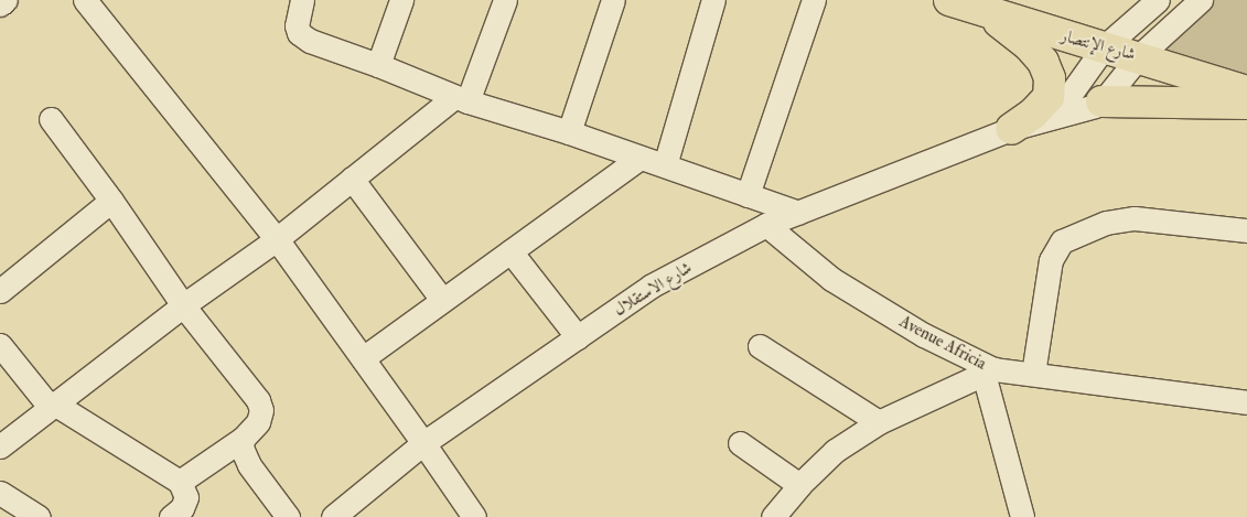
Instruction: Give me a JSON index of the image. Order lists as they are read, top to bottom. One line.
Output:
{"streets":{"main road":["شارع الإنتصار"],"street":["شارع الاستقلال","Avenue Africia"]},"crossings":[["شارع الاستقلال","Avenue Africia"]]}
